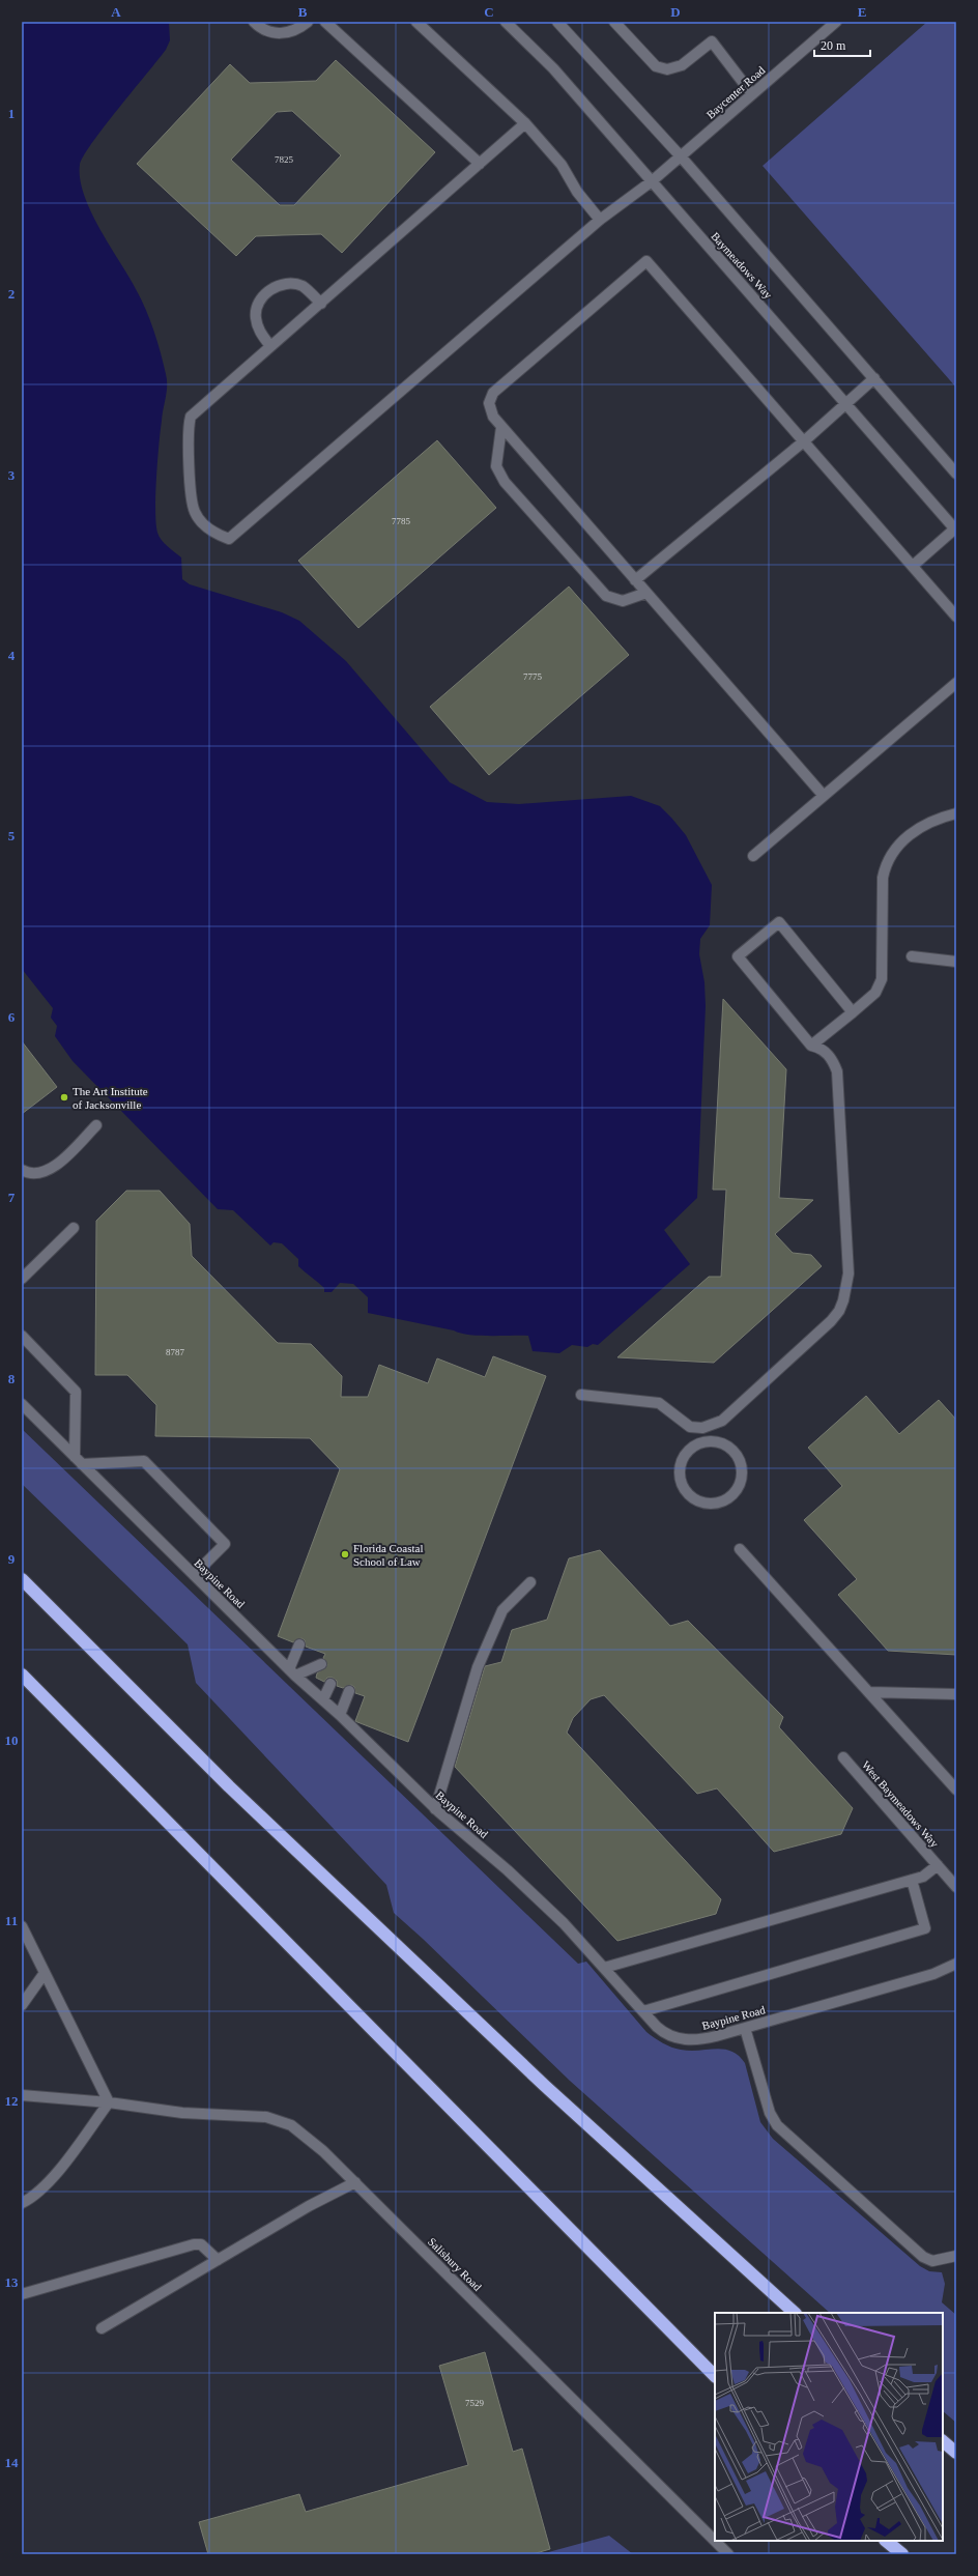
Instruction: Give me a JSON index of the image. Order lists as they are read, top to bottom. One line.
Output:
{"streets":{"street":["Baycenter Road","Baymeadows Way","Baypine Road","West Baymeadows Way","Salisbury Road"]},"crossings":[["Baycenter Road","Baymeadows Way"]],"places":["The Art Institute of Jacksonville","Florida Coastal School of Law"],"house_numbers":["7825","7785","7775","8787","7529"],"scale_bar":"20 m","grid":{"columns":["A","B","C","D","E"],"rows":["1","2","3","4","5","6","7","8","9","10","11","12","13","14"]}}
